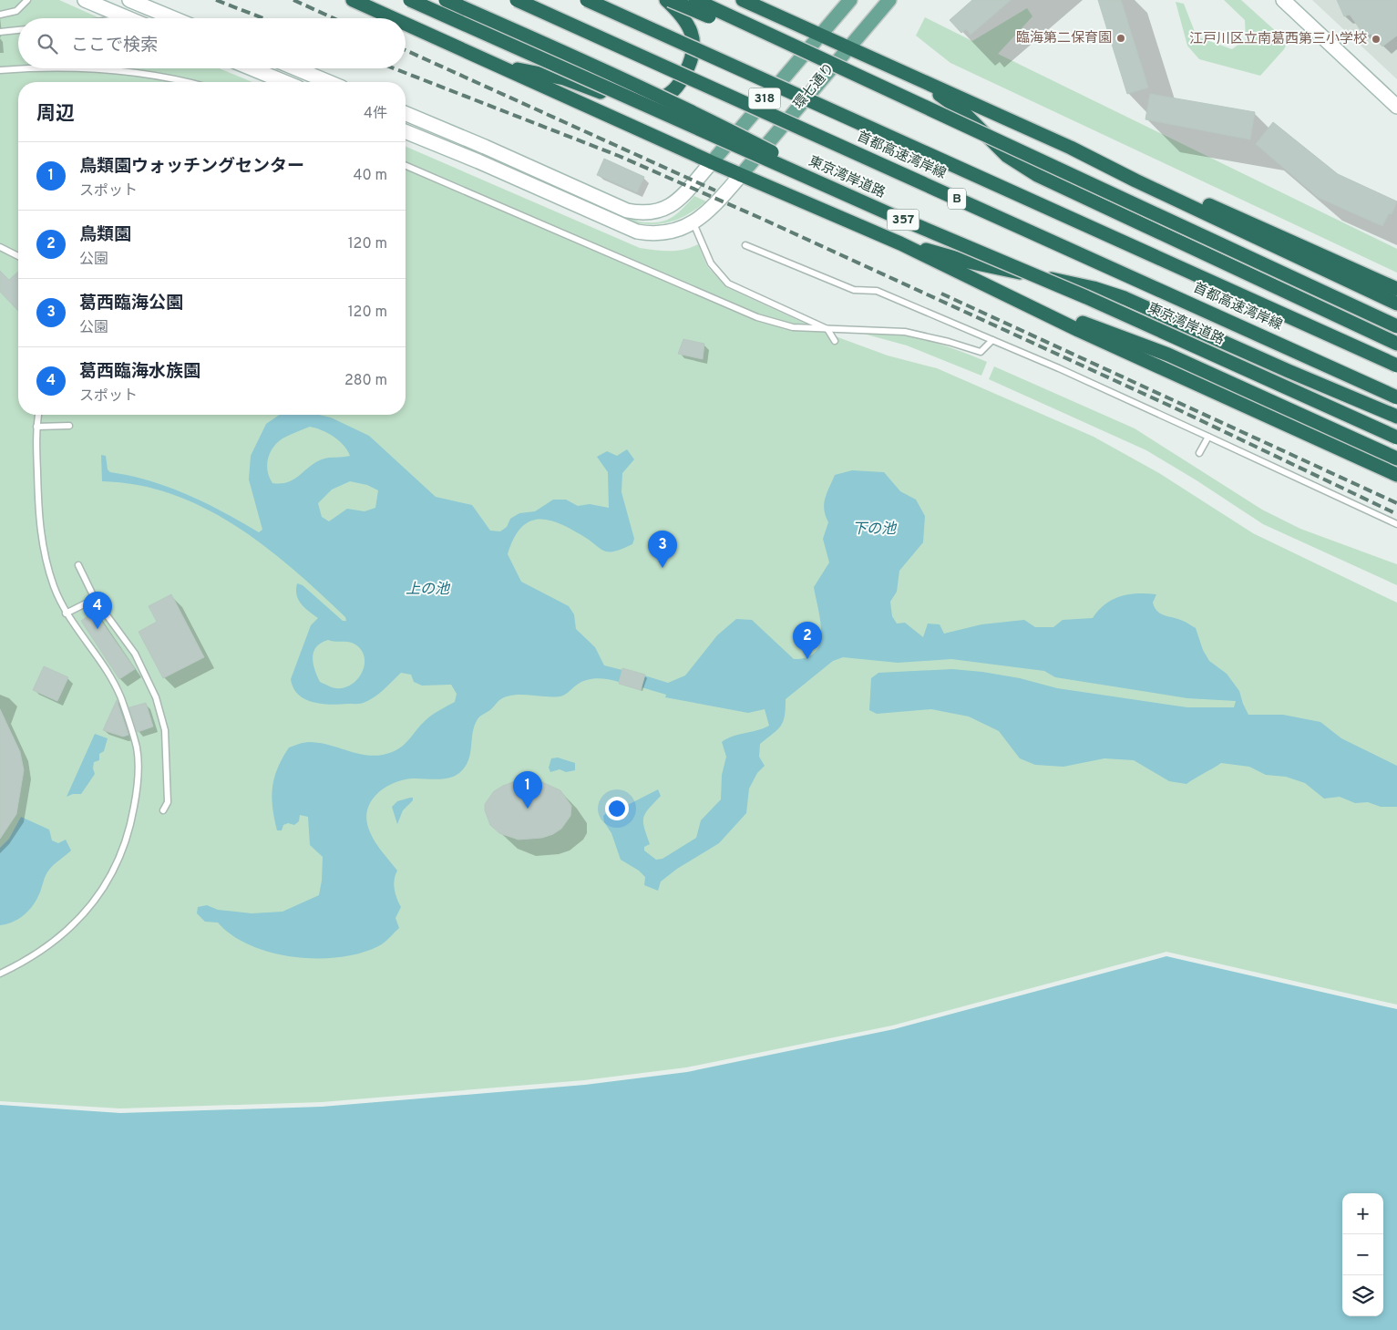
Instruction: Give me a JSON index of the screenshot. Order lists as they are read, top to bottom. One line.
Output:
{"streets":{"highway":["首都高速湾岸線","東京湾岸道路","B","357"],"main road":["環七通り","318"]},"water":["下の池","上の池"],"places":["臨海第二保育園","江戸川区立南葛西第三小学校"],"page":{"search":"ここで検索","heading":["周辺","4件"],"list":[{"mark":"1","name":"鳥類園ウォッチングセンター","note":"スポット","value":"40 m"},{"mark":"2","name":"鳥類園","note":"公園","value":"120 m"},{"mark":"3","name":"葛西臨海公園","note":"公園","value":"120 m"},{"mark":"4","name":"葛西臨海水族園","note":"スポット","value":"280 m"}],"pins":["3","4","2","1"],"map_buttons":["+","−"]}}
